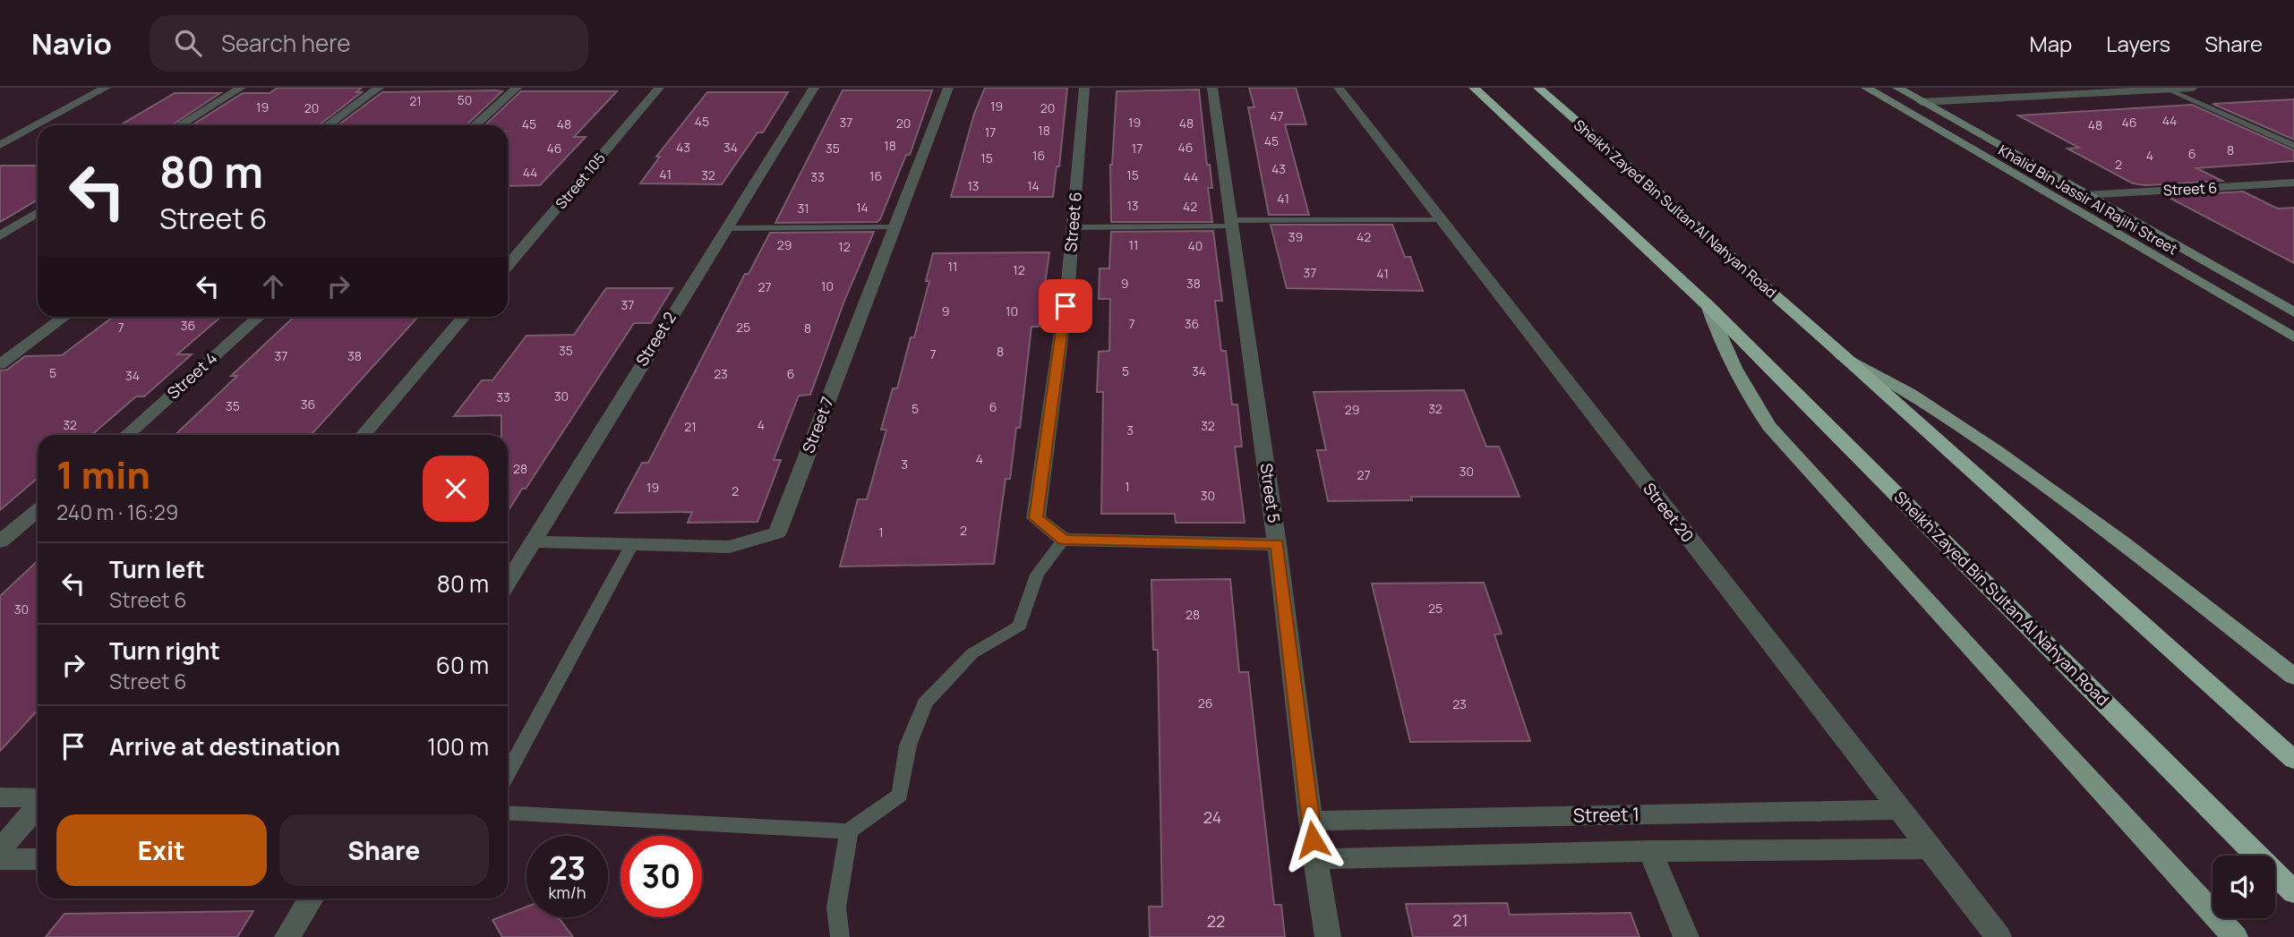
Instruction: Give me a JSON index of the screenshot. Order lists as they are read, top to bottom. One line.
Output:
{"streets":{"highway":["Sheikh Zayed Bin Sultan Al Nahyan Road"],"street":["Street 105","Street 6","Khalid Bin Jassir Al Rajihi Street","Street 2","Street 4","Street 7","Street 5","Street 20","Street 1"]},"crossings":[["Street 6","Khalid Bin Jassir Al Rajihi Street"],["Street 2","Street 7"],["Street 5","Street 1"],["Street 20","Street 1"]],"house_numbers":["50","21","19","19","20","20","47","44","45","37","19","46","20","48","45","48","48","18","17","45","18","43","34","46","46","35","17","8","6","16","4","15","2","43","44","41","32","15","16","33","44","13","14","41","13","42","14","31","39","42","29","11","40","12","11","12","37","41","9","38","10","27","37","9","10","7","36","36","7","25","8","35","8","7","37","38","5","34","5","23","6","34","30","33","36","35","6","5","32","29","32","4","32","21","3","4","3","28","30","27","1","19","2","30","2","1","25","30","28","26","23","24","21","22"],"page":{"header":"Navio","search":"Search here","nav":["Map","Layers","Share"],"turn":["80 m","Street 6"],"heading":["1 min","240 m · 16:29"],"list":[{"name":"Turn left","note":"Street 6","value":"80 m"},{"name":"Turn right","note":"Street 6","value":"60 m"},{"name":"Arrive at destination","value":"100 m"}],"buttons":["Exit","Share"],"speed":"23 km/h","limit":"30"}}
